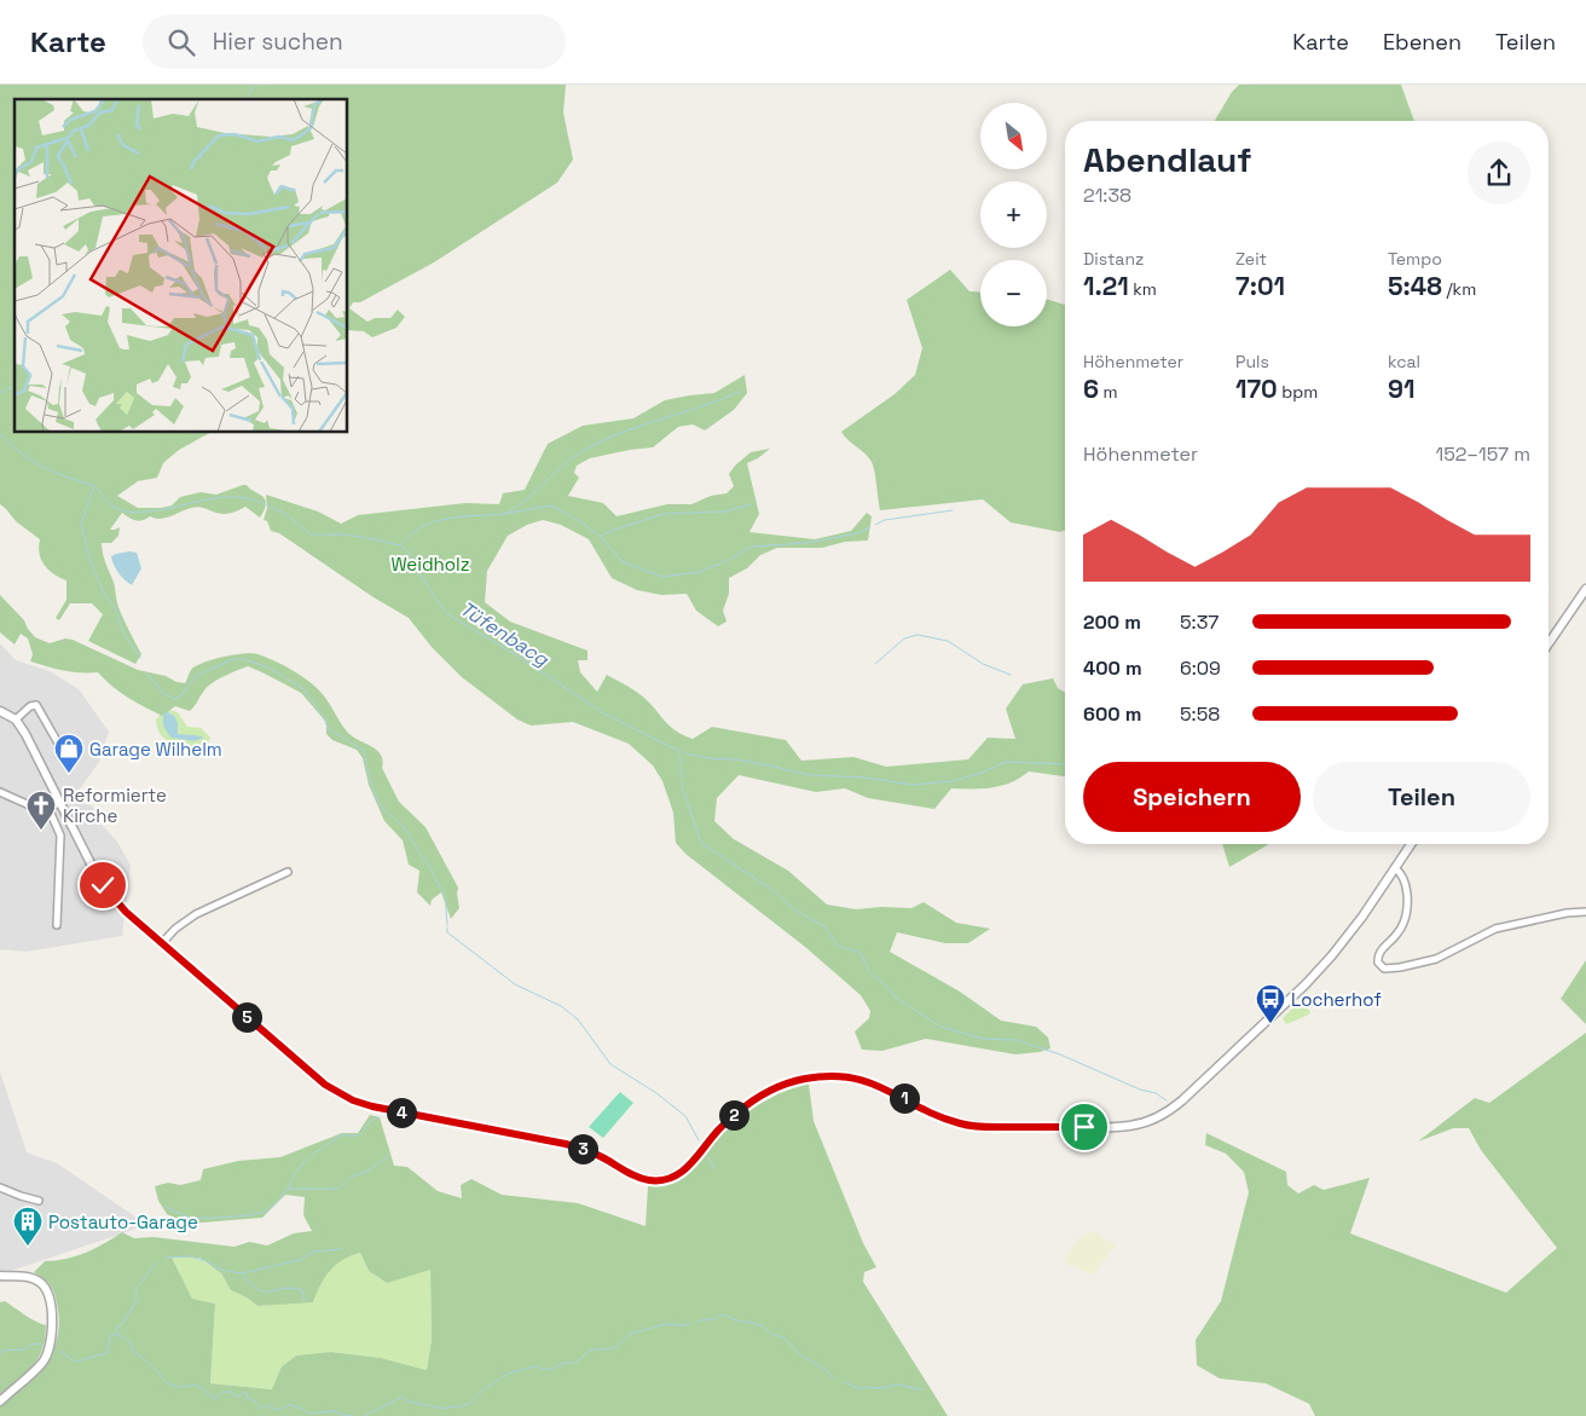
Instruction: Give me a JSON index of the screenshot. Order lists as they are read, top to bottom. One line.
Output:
{"water":["Tüfenbacg"],"parks":["Weidholz"],"places":{"shop":["Garage Wilhelm"],"church":["Reformierte Kirche"],"bus stop":["Locherhof"],"building":["Postauto-Garage"]},"north":"bottom right","page":{"header":"Karte","search":"Hier suchen","nav":["Karte","Ebenen","Teilen"],"map_buttons":["+","−"],"heading":["Abendlauf","21:38"],"stats":[["Distanz","1.21 km"],["Zeit","7:01"],["Tempo","5:48 /km"],["Höhenmeter","6 m"],["Puls","170 bpm"],["kcal","91"]],"chart":["Höhenmeter","152–157 m"],"list":[{"name":"200 m","note":"5:37"},{"name":"400 m","note":"6:09"},{"name":"600 m","note":"5:58"}],"buttons":["Speichern","Teilen"],"pins":["5","1","4","2","3"]}}
